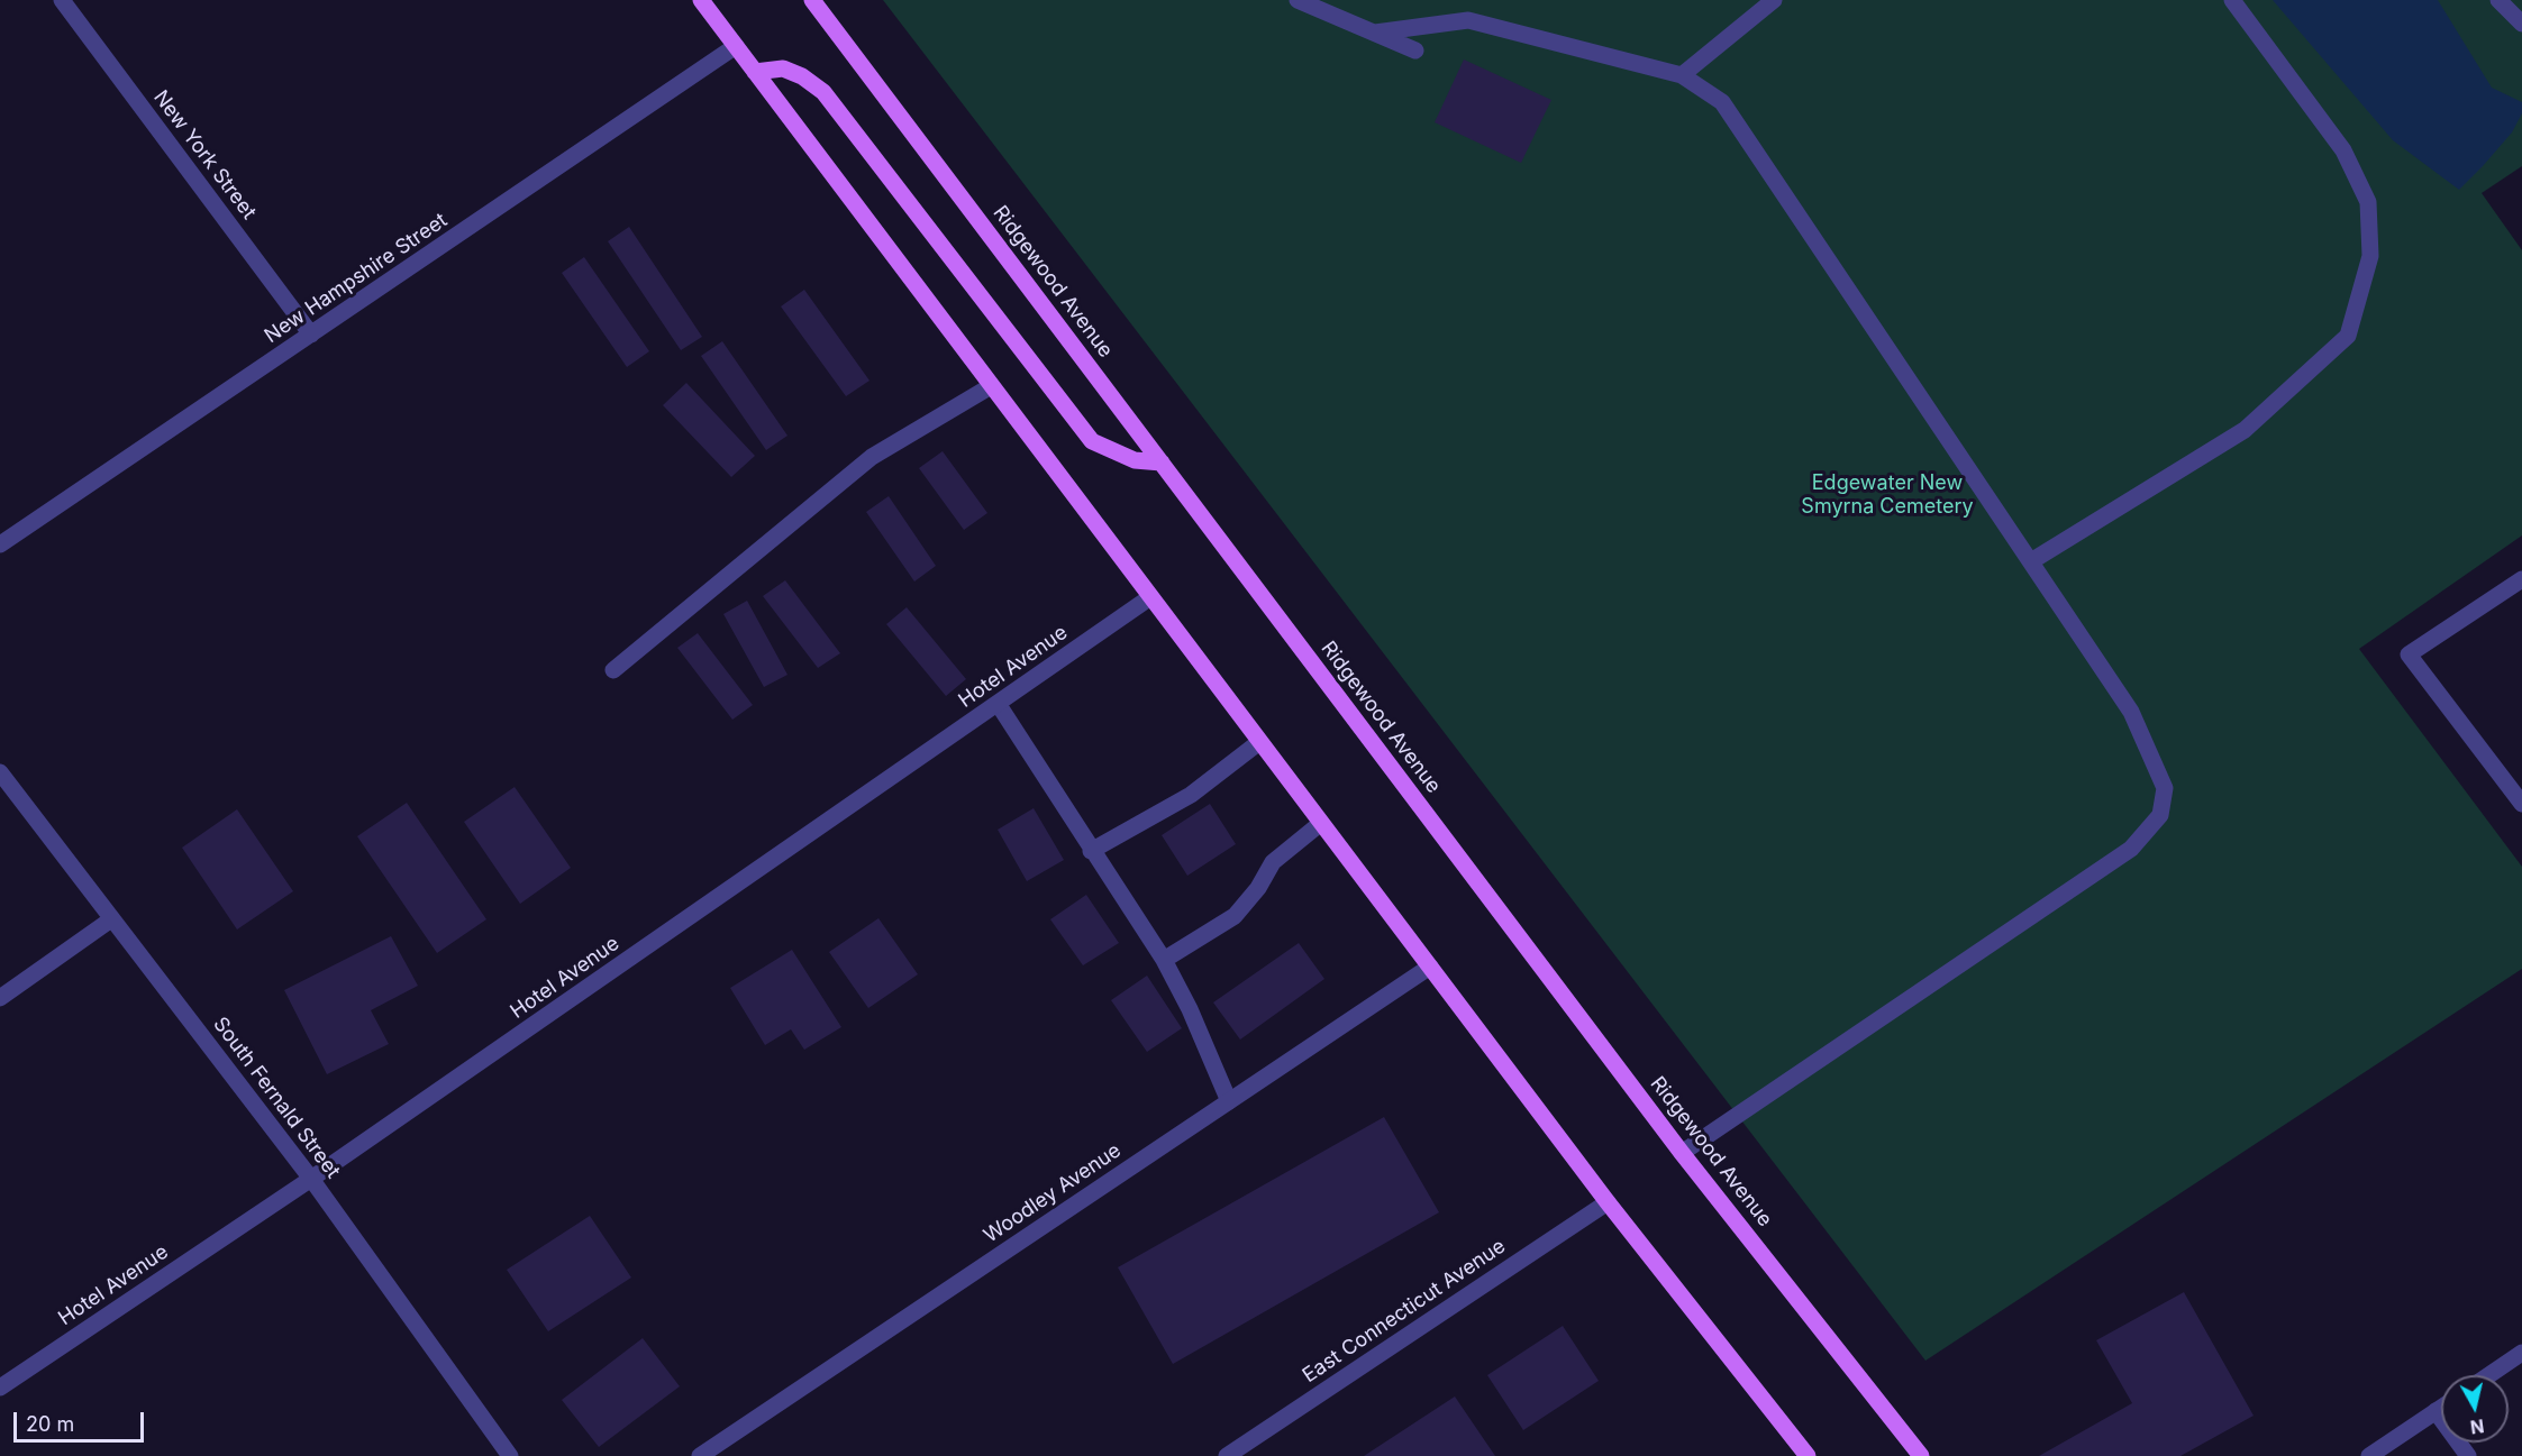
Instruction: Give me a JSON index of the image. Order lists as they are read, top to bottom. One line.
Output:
{"streets":{"main road":["Ridgewood Avenue"],"street":["New York Street","New Hampshire Street","Hotel Avenue","South Fernald Street","Woodley Avenue","East Connecticut Avenue"]},"crossings":[["New York Street","New Hampshire Street"],["Hotel Avenue","South Fernald Street"]],"parks":["Edgewater New Smyrna Cemetery"],"scale_bar":"20 m","north":"bottom"}
